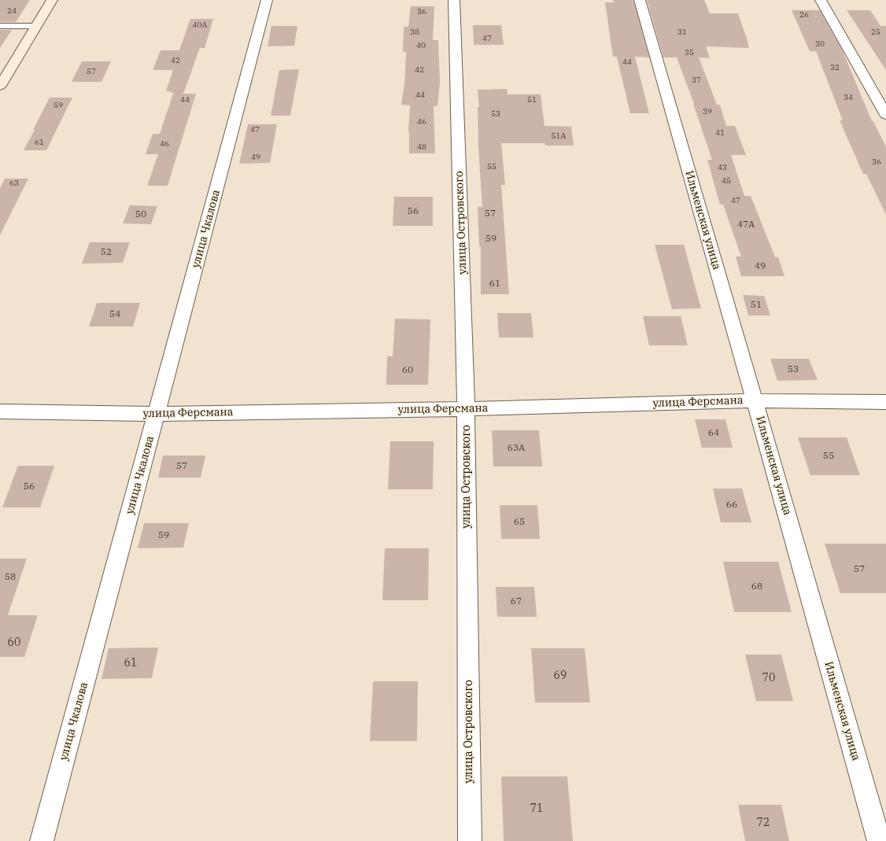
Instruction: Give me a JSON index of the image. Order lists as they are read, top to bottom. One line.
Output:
{"streets":{"street":["Ильменская улица","улица Островского","улица Чкалова","улица Ферсмана"]},"crossings":[["Ильменская улица","улица Ферсмана"],["улица Островского","улица Ферсмана"],["улица Чкалова","улица Ферсмана"]],"house_numbers":["24","36","26","40А","38","31","25","47","30","40","35","42","44","32","42","57","37","44","34","44","51","59","39","53","46","47","41","51А","61","46","48","49","36","55","43","45","63","47","56","57","50","47А","59","52","49","61","51","54","53","60","64","63А","55","57","56","66","65","59","57","58","68","67","60","61","69","70","71","72"]}
